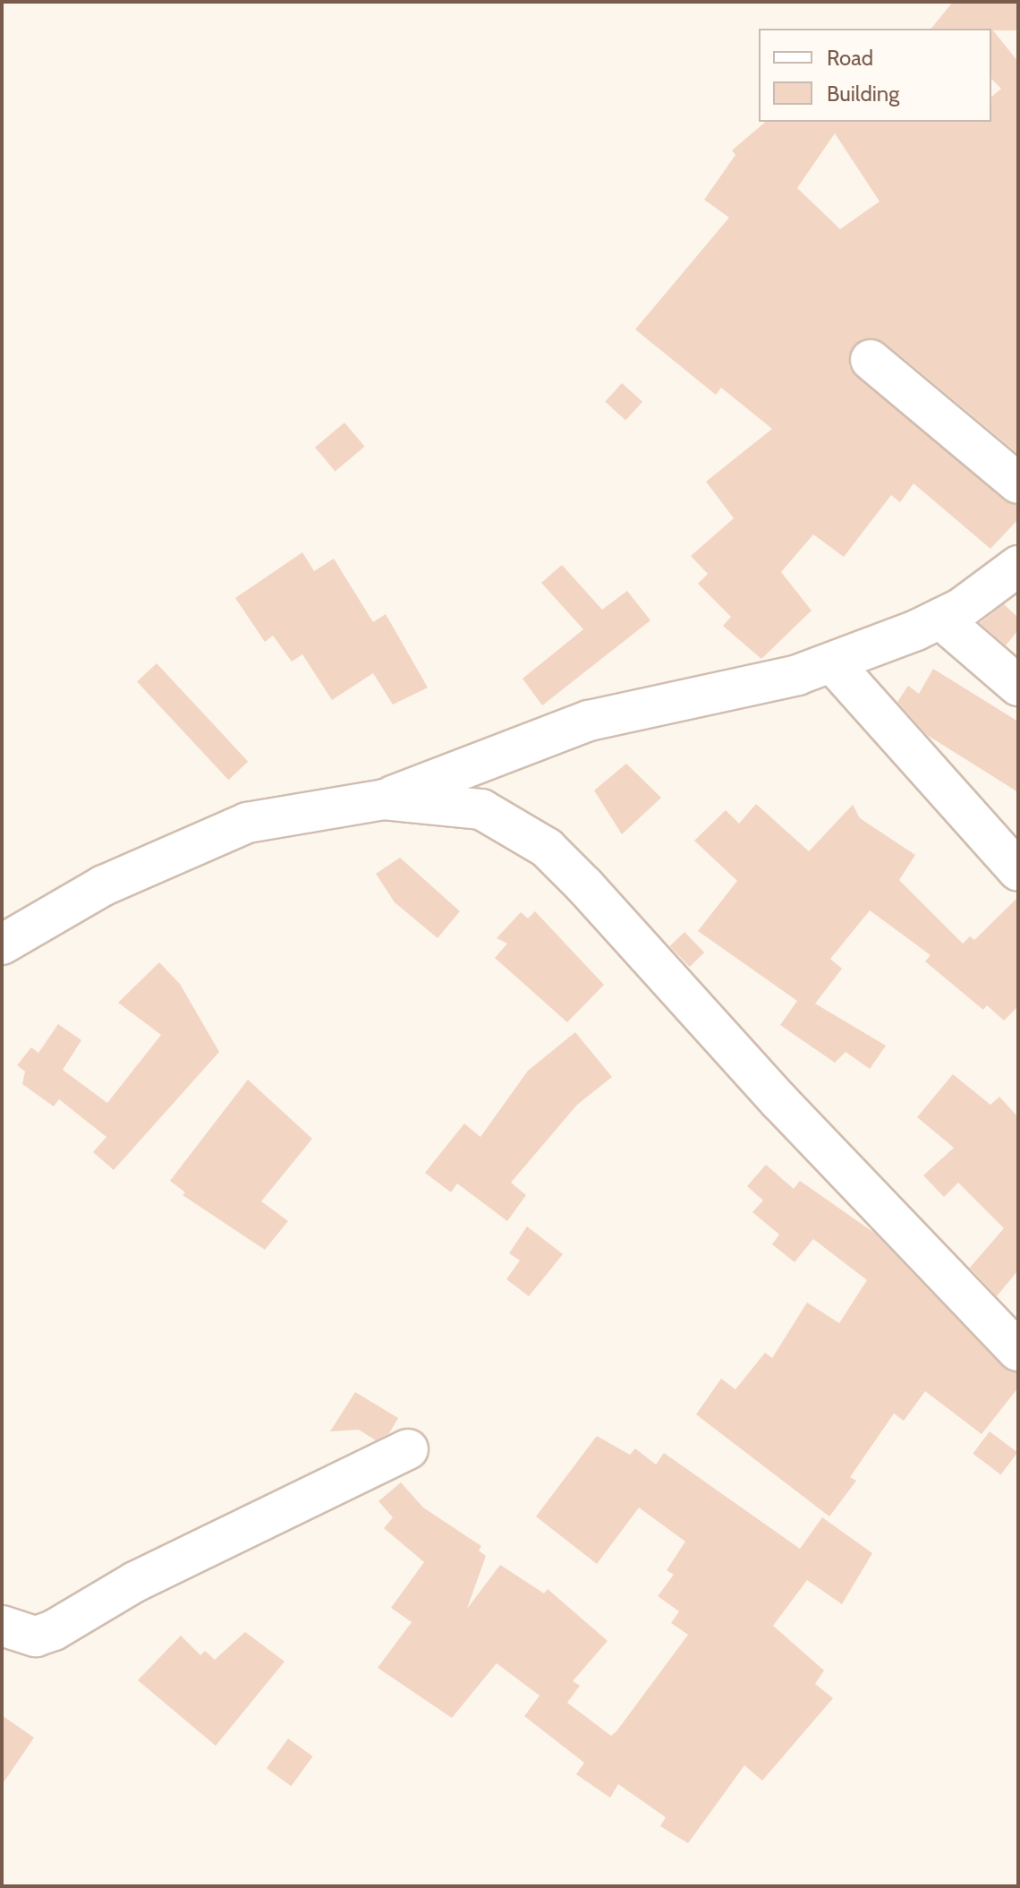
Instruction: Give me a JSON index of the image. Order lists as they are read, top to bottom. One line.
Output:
{"legend":["Road","Building"]}
